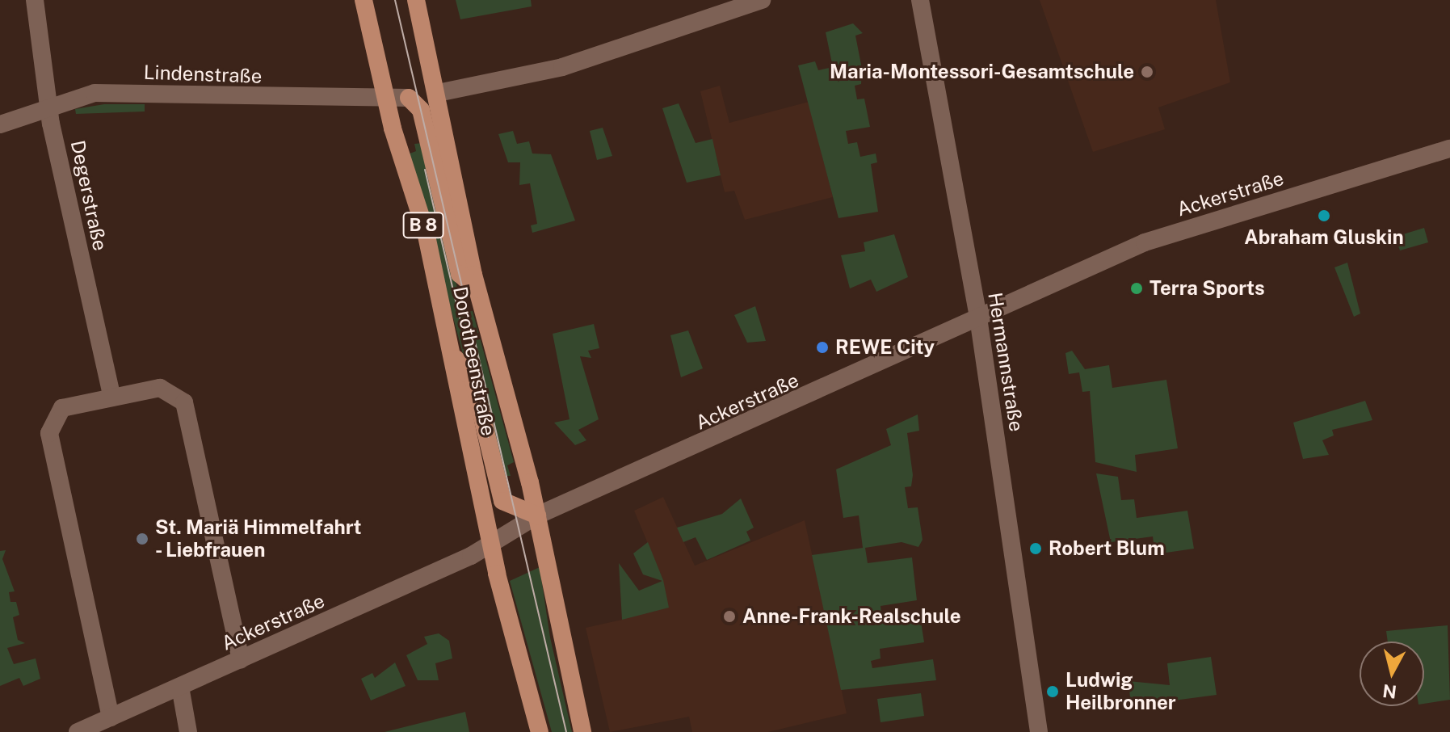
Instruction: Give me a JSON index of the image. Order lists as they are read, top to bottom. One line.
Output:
{"streets":{"main road":["B 8","Dorotheenstraße"],"street":["Lindenstraße","Ackerstraße","Degerstraße","Hermannstraße"]},"crossings":[["Lindenstraße","Degerstraße"],["Lindenstraße","Dorotheenstraße"],["Ackerstraße","Dorotheenstraße"],["Ackerstraße","Hermannstraße"]],"places":["Maria-Montessori-Gesamtschule","Abraham Gluskin","Terra Sports","REWE City","St. Mariä Himmelfahrt - Liebfrauen","Robert Blum","Anne-Frank-Realschule","Ludwig Heilbronner"],"north":"bottom"}
